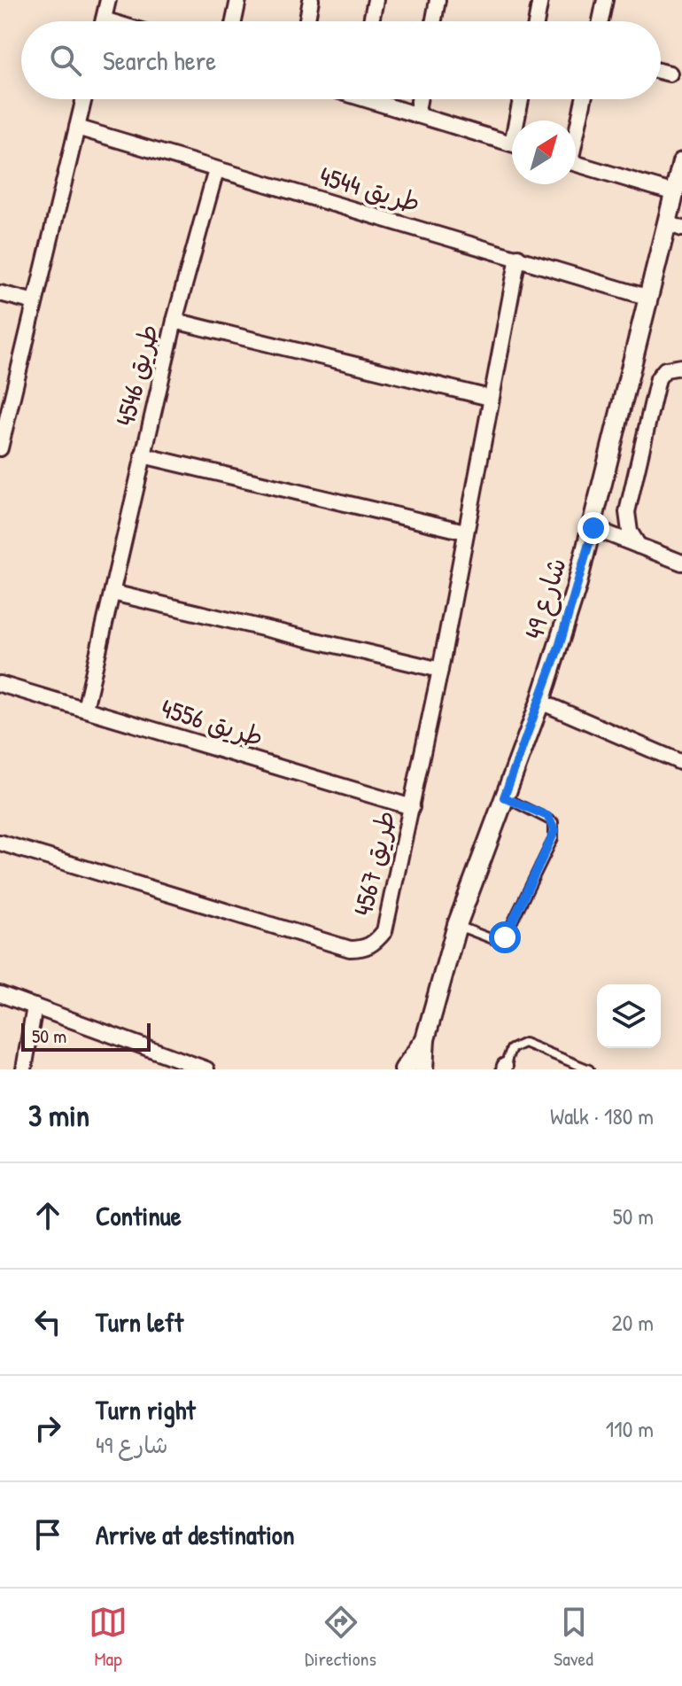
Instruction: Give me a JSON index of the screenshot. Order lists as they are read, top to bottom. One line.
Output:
{"streets":{"street":["طريق 4544","طريق 4546","شارع 49","طريق 4556","طريق 4567"]},"crossings":[["طريق 4544","طريق 4546"],["طريق 4544","شارع 49"],["طريق 4544","طريق 4567"],["طريق 4546","طريق 4556"],["طريق 4556","طريق 4567"]],"scale_bar":"50 m","north":"top right","page":{"search":"Search here","scale":"50 m","heading":["3 min","Walk · 180 m"],"list":[["Continue","50 m"],["Turn left","20 m"],["Turn right","شارع 49","110 m"],"Arrive at destination"],"nav":["Map","Directions","Saved"]}}
